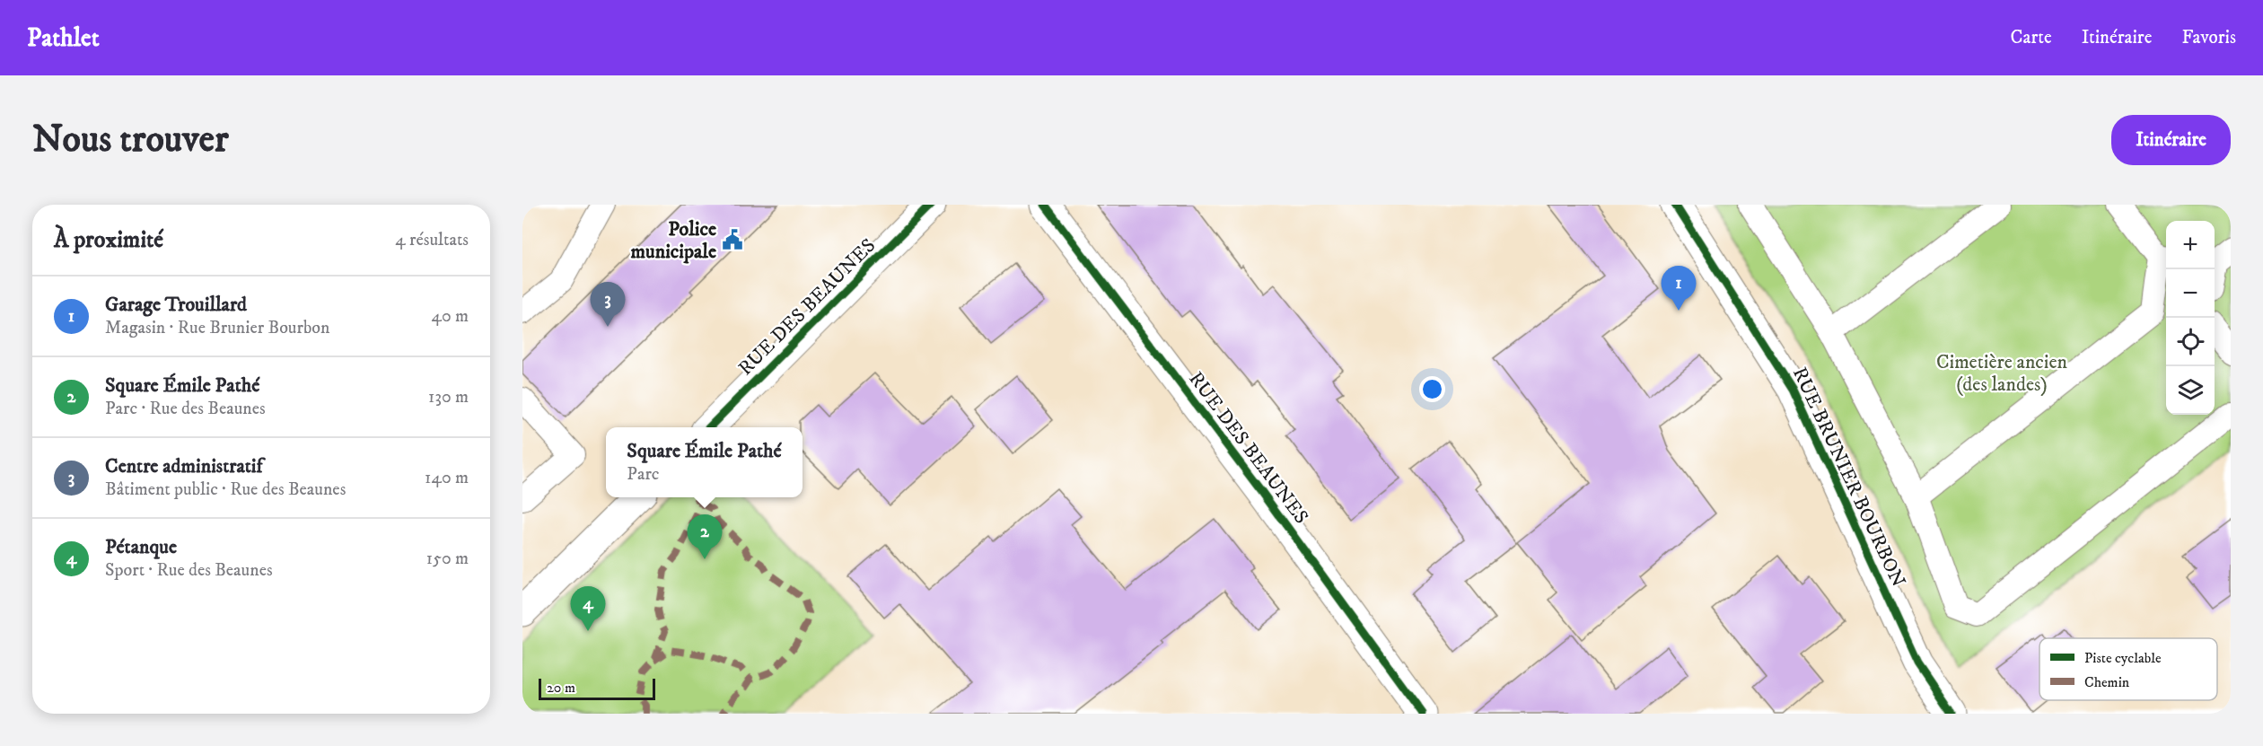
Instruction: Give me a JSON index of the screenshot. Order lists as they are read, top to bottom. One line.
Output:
{"streets":{"street":["RUE DES BEAUNES","RUE BRUNIER BOURBON"]},"parks":["Cimetière ancien (des landes)"],"places":{"public building":["Police municipale"]},"legend":["Piste cyclable","Chemin"],"scale_bar":"20 m","page":{"header":"Pathlet","nav":["Carte","Itinéraire","Favoris"],"buttons":"Itinéraire","title":"Nous trouver","heading":["À proximité","4 résultats"],"map_buttons":["+","−"],"pins":["1","3","2","4"],"list":[{"mark":"1","name":"Garage Trouillard","note":"Magasin · Rue Brunier Bourbon","value":"40 m"},{"mark":"2","name":"Square Émile Pathé","note":"Parc · Rue des Beaunes","value":"130 m"},{"mark":"3","name":"Centre administratif","note":"Bâtiment public · Rue des Beaunes","value":"140 m"},{"mark":"4","name":"Pétanque","note":"Sport · Rue des Beaunes","value":"150 m"}],"popup":["Square Émile Pathé","Parc"],"scale":"20 m"}}
